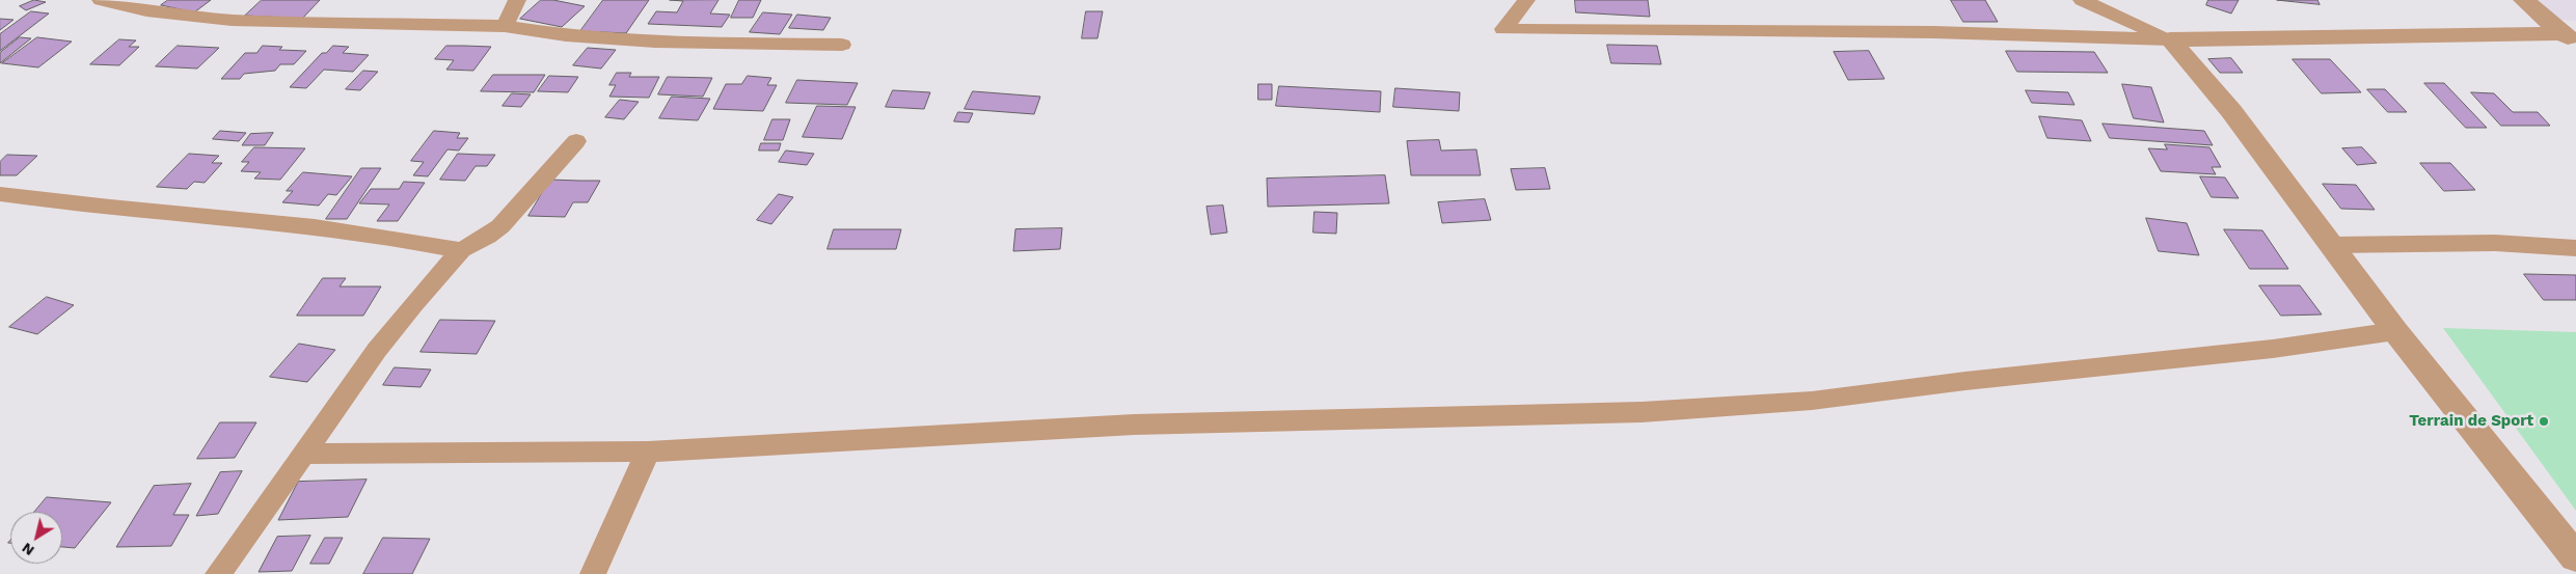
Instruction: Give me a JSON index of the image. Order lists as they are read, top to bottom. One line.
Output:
{"places":["Terrain de Sport"],"north":"bottom left"}
